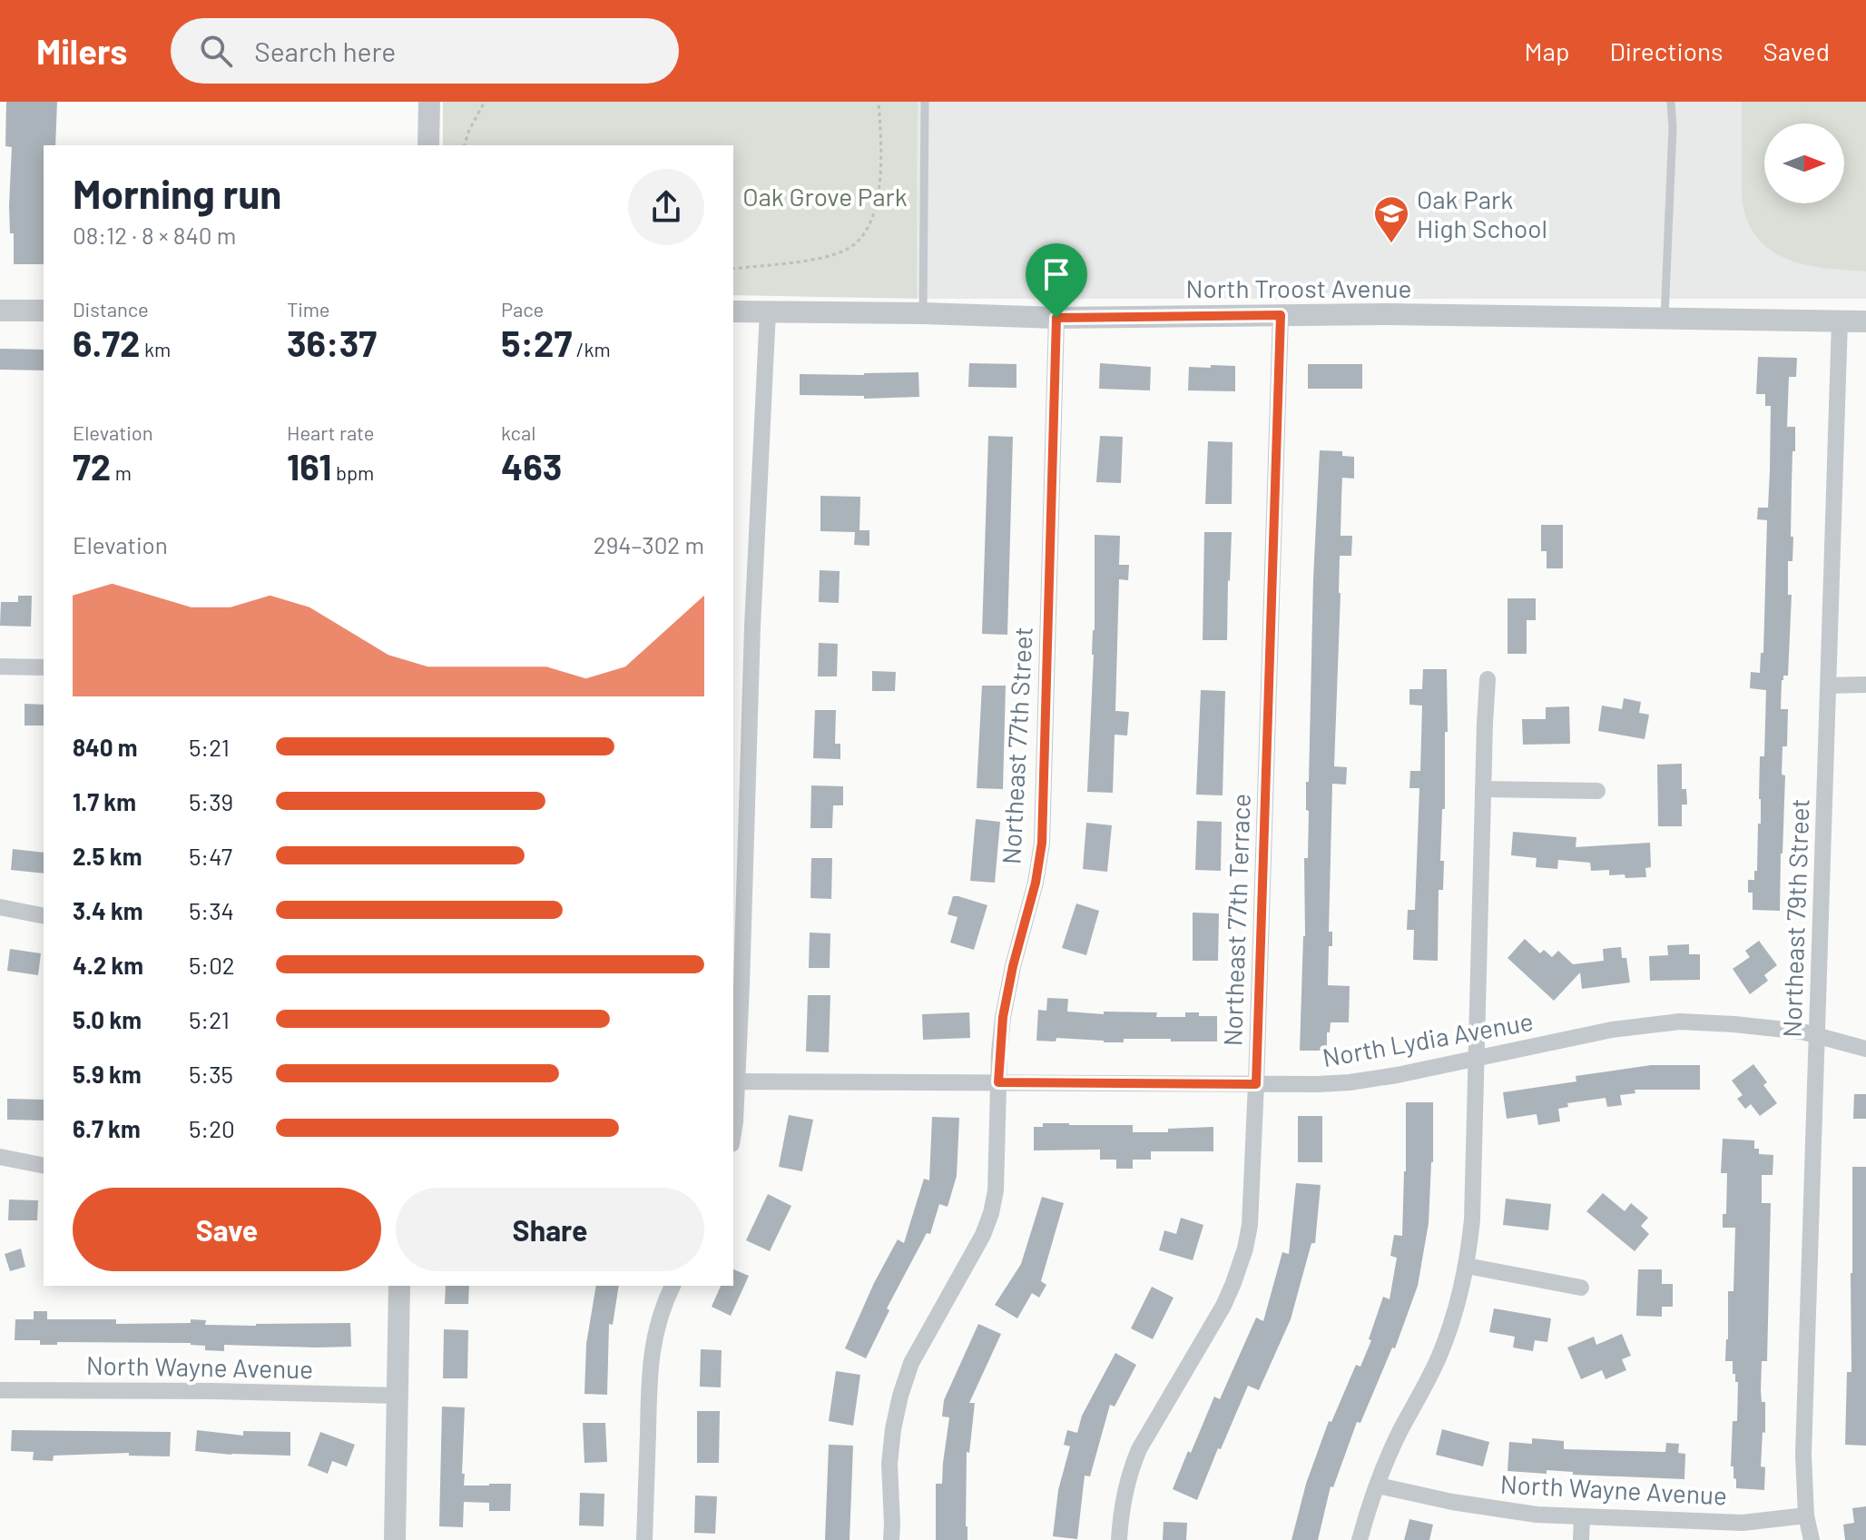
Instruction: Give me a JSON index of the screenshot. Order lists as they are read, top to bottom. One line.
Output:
{"streets":{"street":["North Troost Avenue","Northeast 77th Street","Northeast 79th Street","Northeast 77th Terrace","North Lydia Avenue","North Wayne Avenue"]},"crossings":[["North Troost Avenue","Northeast 77th Street"],["North Troost Avenue","Northeast 79th Street"],["North Troost Avenue","Northeast 77th Terrace"],["Northeast 77th Street","North Lydia Avenue"],["Northeast 79th Street","North Lydia Avenue"],["Northeast 79th Street","North Wayne Avenue"],["Northeast 77th Terrace","North Lydia Avenue"]],"parks":["Oak Grove Park"],"places":{"school or university":["Oak Park High School"]},"north":"right","page":{"header":"Milers","search":"Search here","nav":["Map","Directions","Saved"],"heading":["Morning run","08:12 · 8 × 840 m"],"stats":[["Distance","6.72 km"],["Time","36:37"],["Pace","5:27 /km"],["Elevation","72 m"],["Heart rate","161 bpm"],["kcal","463"]],"chart":["Elevation","294–302 m"],"list":[{"name":"840 m","note":"5:21"},{"name":"1.7 km","note":"5:39"},{"name":"2.5 km","note":"5:47"},{"name":"3.4 km","note":"5:34"},{"name":"4.2 km","note":"5:02"},{"name":"5.0 km","note":"5:21"},{"name":"5.9 km","note":"5:35"},{"name":"6.7 km","note":"5:20"}],"buttons":["Save","Share"]}}
